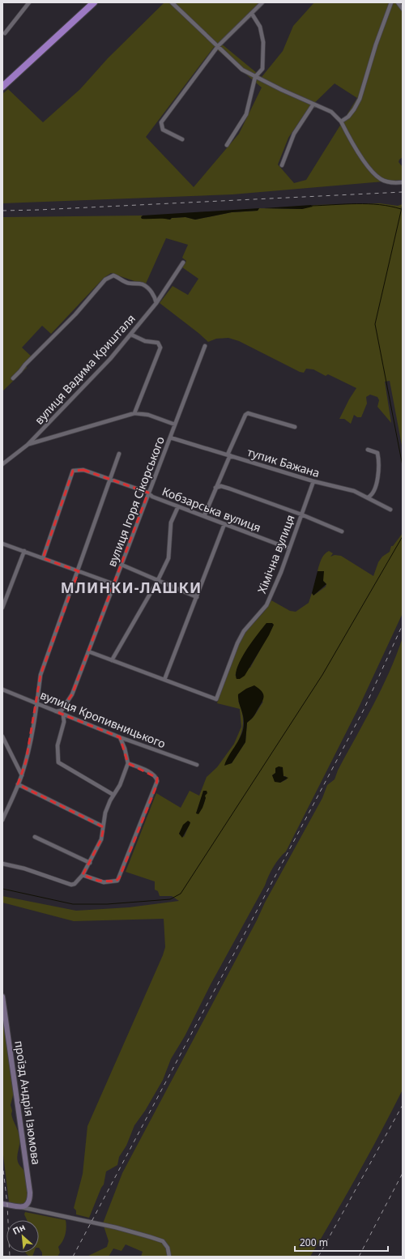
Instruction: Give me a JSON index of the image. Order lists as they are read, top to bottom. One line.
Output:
{"streets":{"street":["вулиця Вадима Кришталя","тупик Бажана","вулиця Ігоря Сікорського","Кобзарська вулиця","Хімічна вулиця","вулиця Кропивницького","проїзд Андрія Ізюмова"]},"crossings":[["тупик Бажана","вулиця Ігоря Сікорського"],["тупик Бажана","Хімічна вулиця"],["вулиця Ігоря Сікорського","Кобзарська вулиця"],["вулиця Ігоря Сікорського","вулиця Кропивницького"],["Кобзарська вулиця","Хімічна вулиця"]],"districts":["МЛИНКИ-ЛАШКИ"],"scale_bar":"200 m","north":"top left"}
